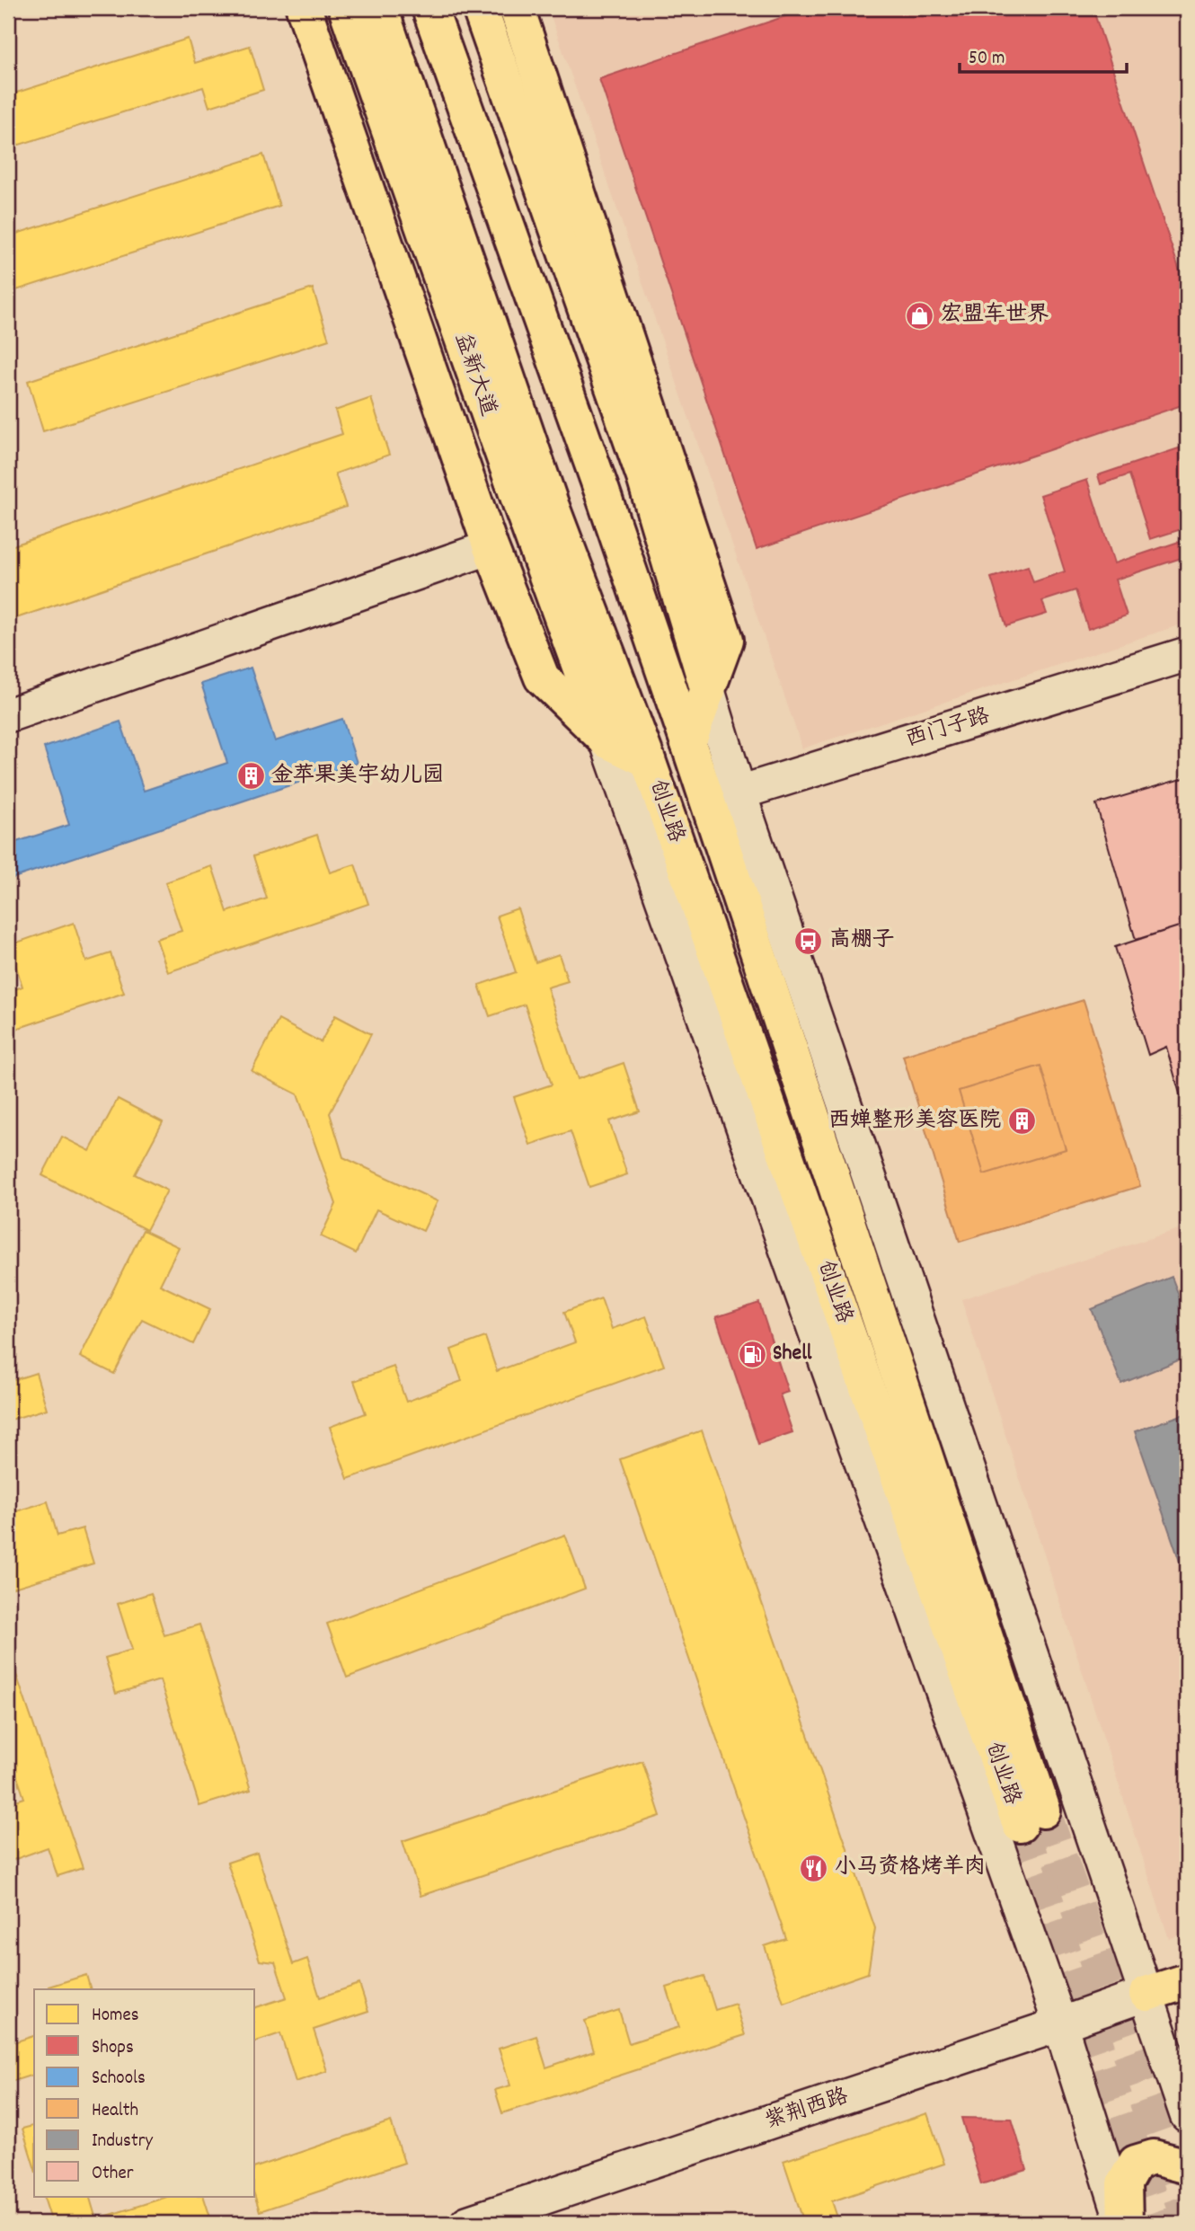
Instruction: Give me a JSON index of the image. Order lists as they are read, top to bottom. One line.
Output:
{"streets":{"main road":["益新大道","创业路"],"street":["西门子路","紫荆西路"]},"crossings":[["益新大道","创业路"],["西门子路","创业路"]],"places":{"shop":["宏盟车世界"],"building":["金苹果美宇幼儿园","西婵整形美容医院"],"bus stop":["高棚子"],"fuel station":["Shell"],"restaurant":["小马资格烤羊肉"]},"legend":["Homes","Shops","Schools","Health","Industry","Other"],"scale_bar":"50 m"}
